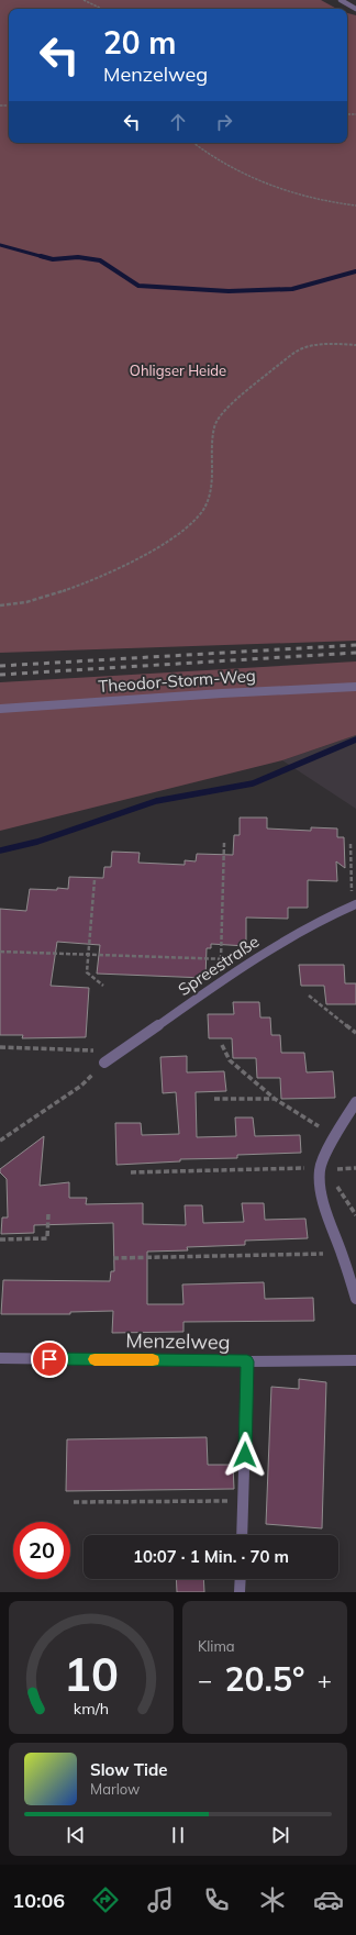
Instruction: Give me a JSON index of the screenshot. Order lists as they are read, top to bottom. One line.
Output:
{"streets":{"street":["Theodor-Storm-Weg","Spreestraße","Menzelweg"]},"parks":["Ohligser Heide"],"page":{"turn":["20 m","Menzelweg"],"limit":"20","trip":"10:07 · 1 Min. · 70 m","tile":"Klima","heat":["−","20.5°","+"],"song":["Slow Tide","Marlow"],"tabs":"10:06","gauge":["10","km/h"]}}
